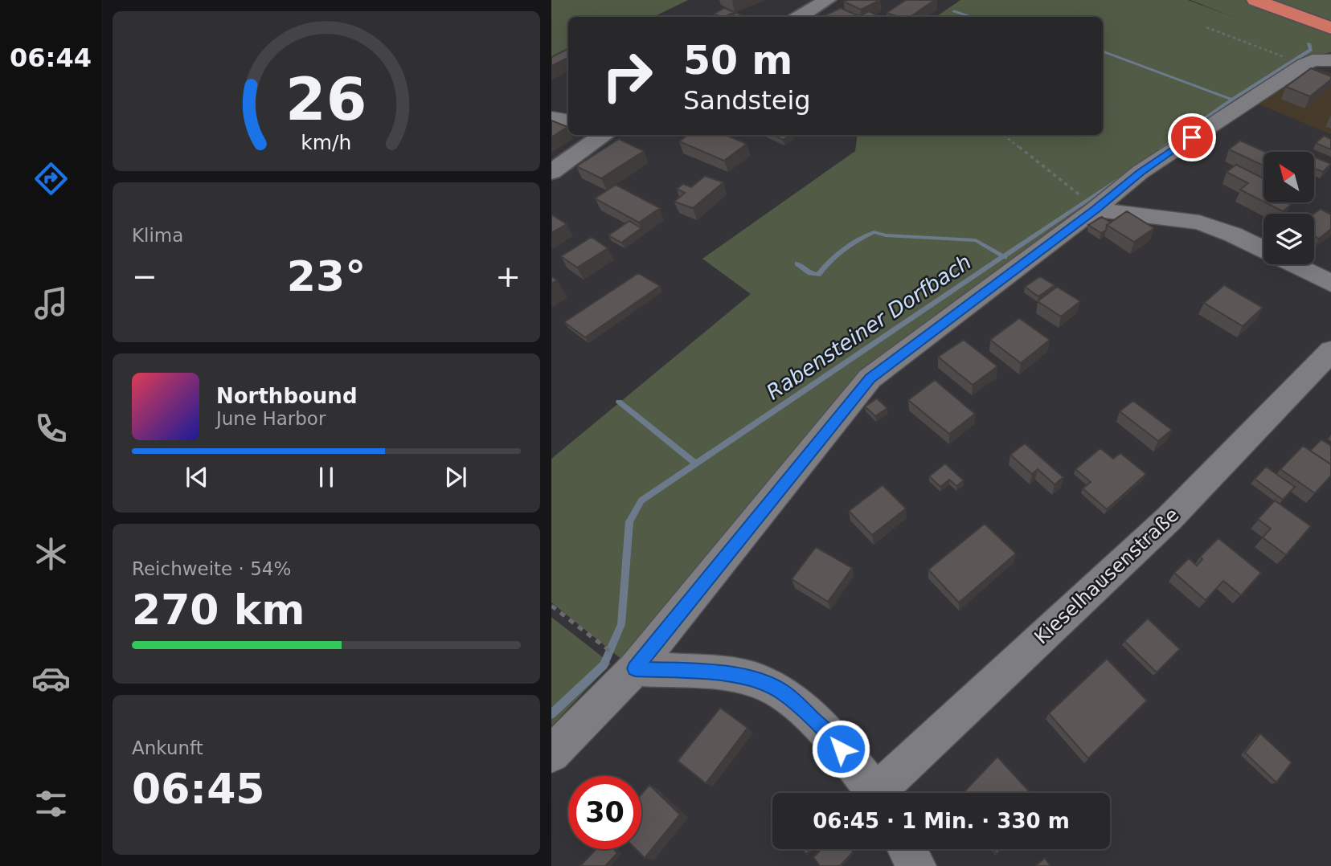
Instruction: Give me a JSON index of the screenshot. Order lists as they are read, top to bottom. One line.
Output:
{"streets":{"street":["Kieselhausenstraße"]},"water":["Rabensteiner Dorfbach"],"north":"top left","page":{"tabs":"06:44","turn":["50 m","Sandsteig"],"tile":["Klima",["Reichweite · 54%","270 km"],["Ankunft","06:45"]],"heat":["−","23°","+"],"song":["Northbound","June Harbor"],"limit":"30","trip":"06:45 · 1 Min. · 330 m","gauge":["26","km/h"]}}
